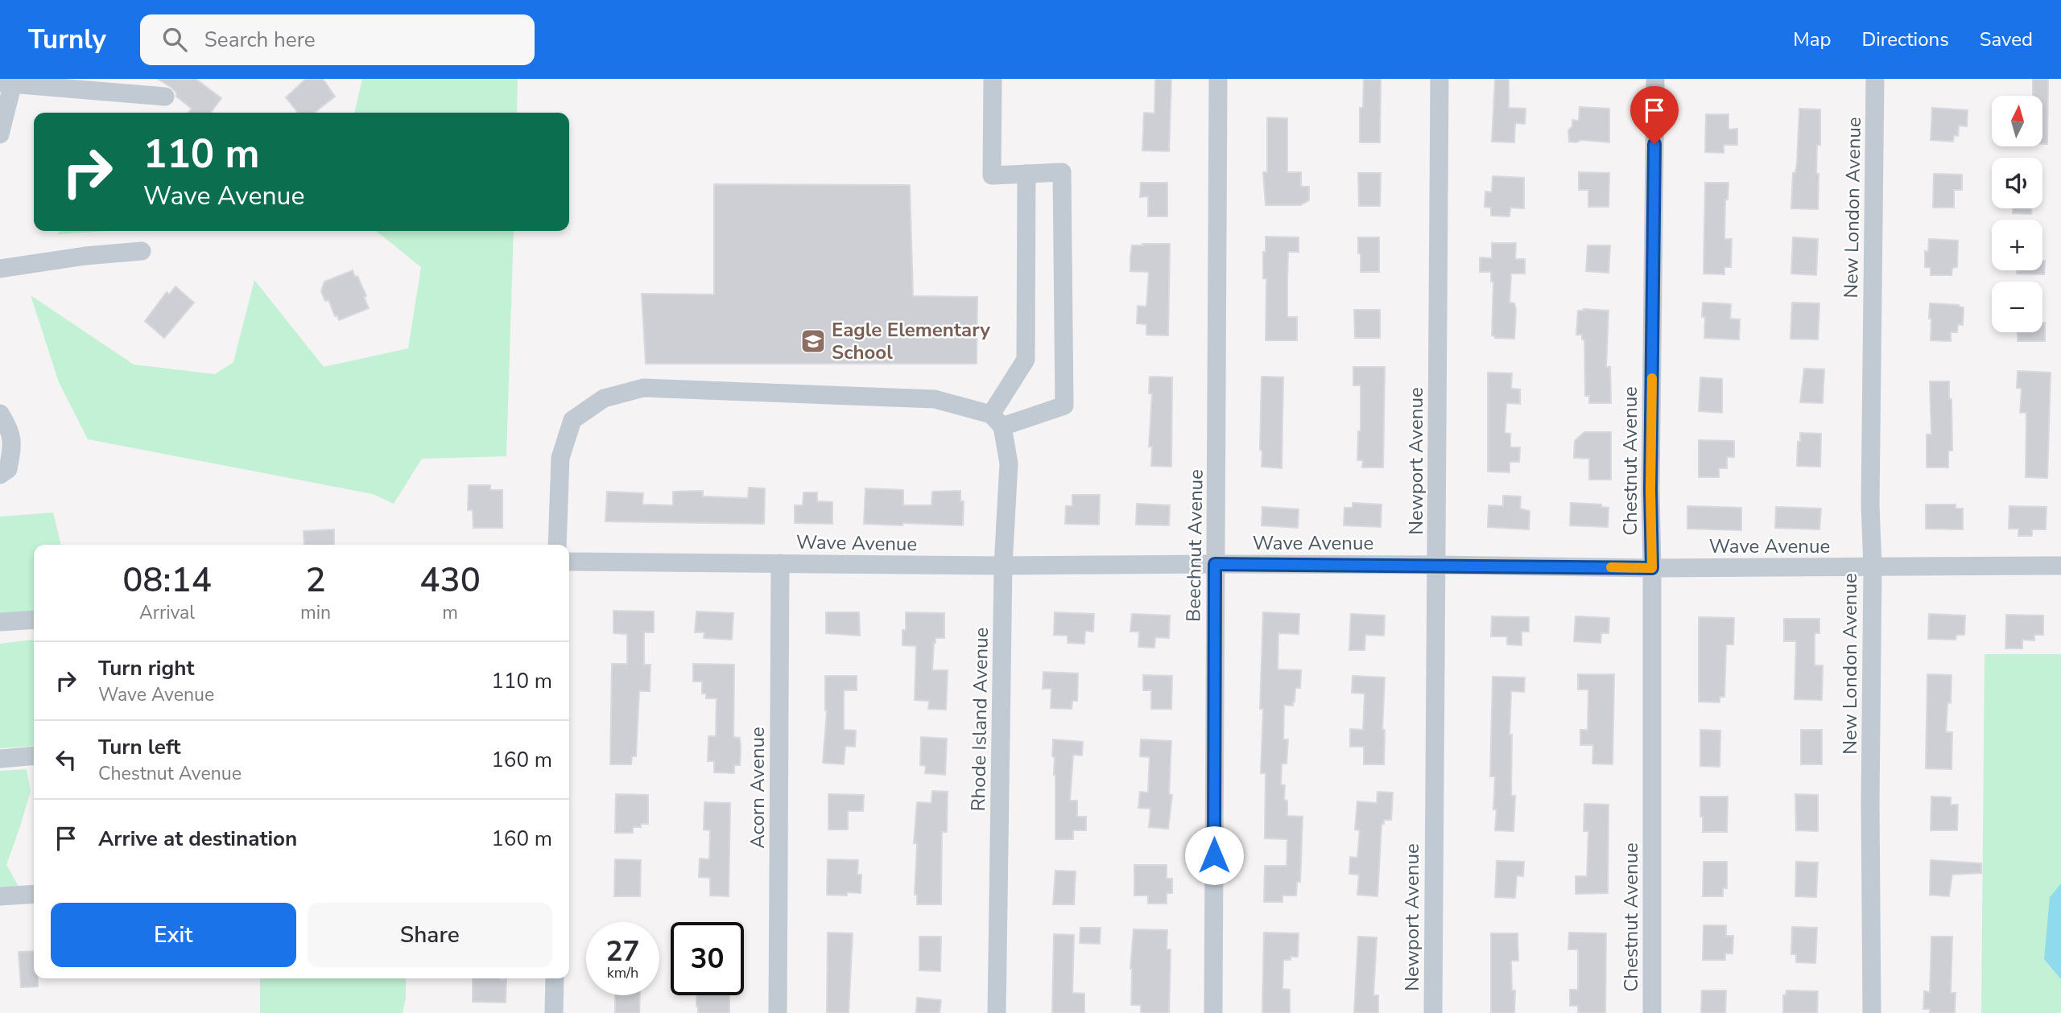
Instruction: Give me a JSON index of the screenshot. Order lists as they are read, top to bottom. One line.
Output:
{"streets":{"street":["New London Avenue","Newport Avenue","Chestnut Avenue","Wave Avenue","Beechnut Avenue","Rhode Island Avenue","Acorn Avenue"]},"crossings":[["New London Avenue","Wave Avenue"],["Newport Avenue","Wave Avenue"],["Chestnut Avenue","Wave Avenue"],["Wave Avenue","Beechnut Avenue"],["Wave Avenue","Rhode Island Avenue"],["Wave Avenue","Acorn Avenue"]],"places":{"school or university":["Eagle Elementary School"]},"north":"top","page":{"header":"Turnly","search":"Search here","nav":["Map","Directions","Saved"],"map_buttons":["+","−"],"turn":["110 m","Wave Avenue"],"eta":["08:14","Arrival","2","min","430","m"],"list":[{"name":"Turn right","note":"Wave Avenue","value":"110 m"},{"name":"Turn left","note":"Chestnut Avenue","value":"160 m"},{"name":"Arrive at destination","value":"160 m"}],"buttons":["Exit","Share"],"speed":"27 km/h","limit":"30"}}
